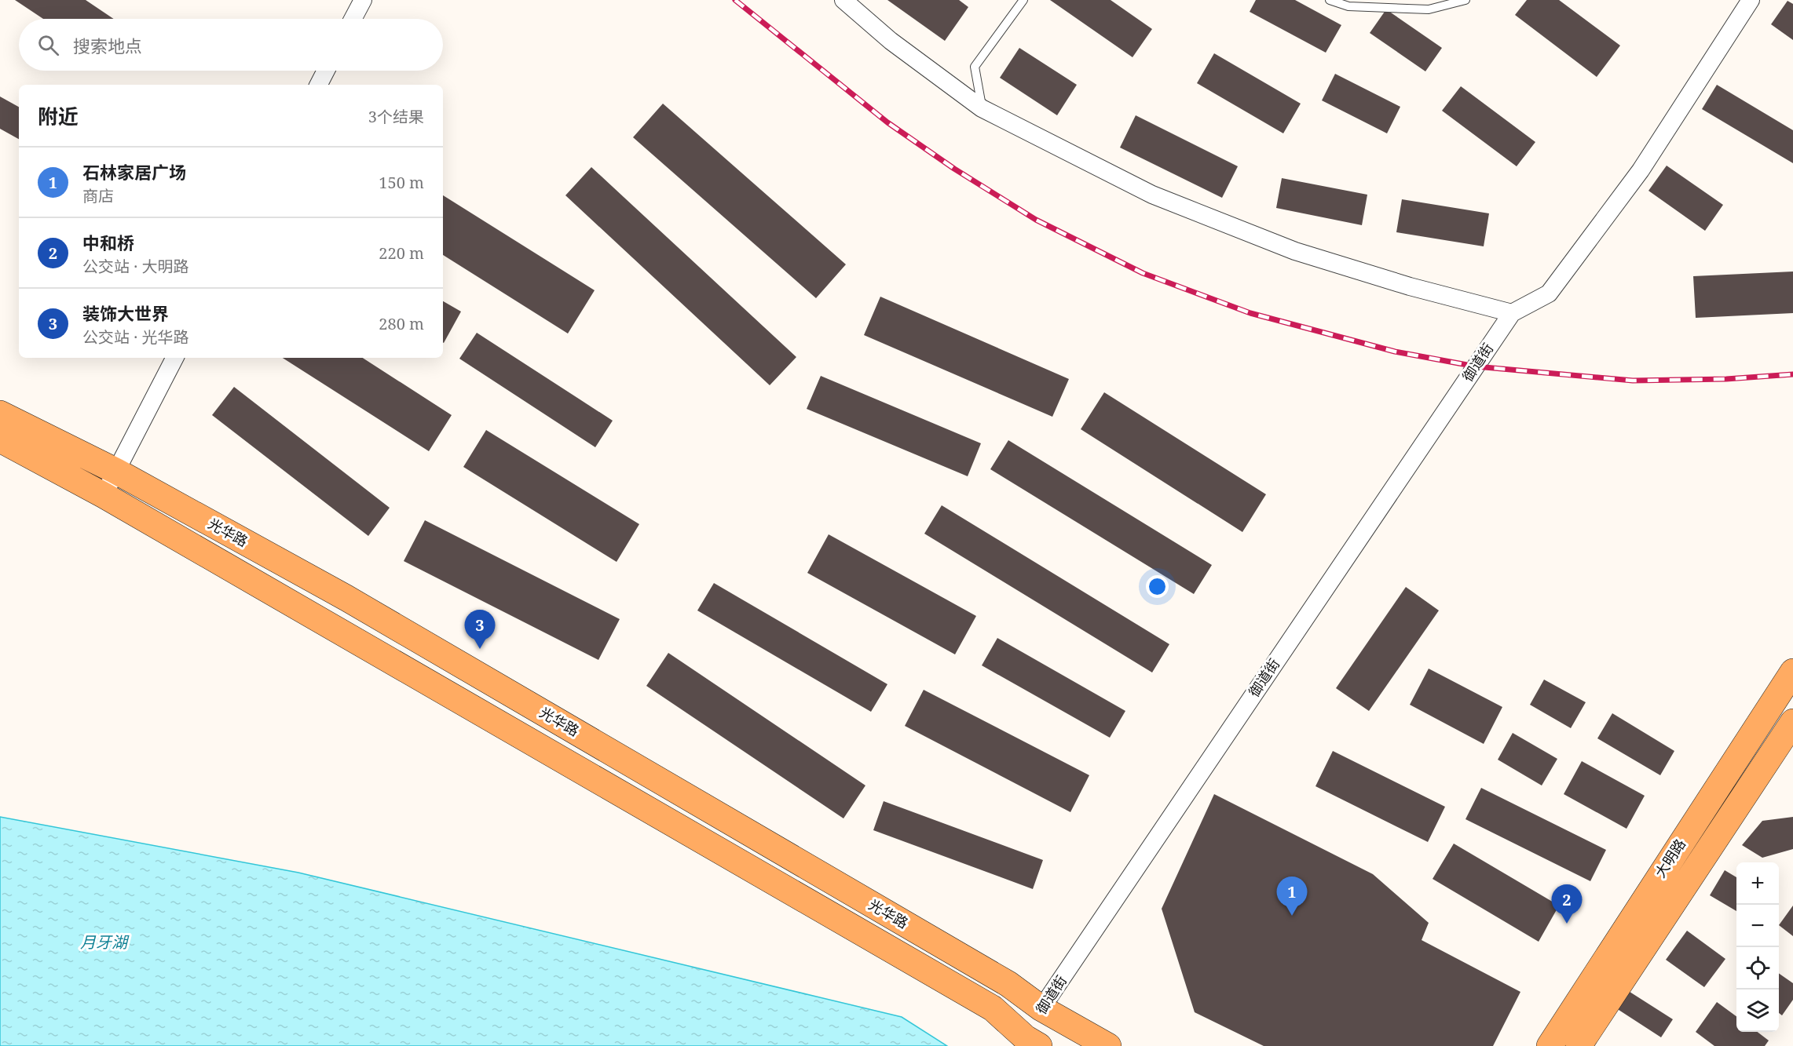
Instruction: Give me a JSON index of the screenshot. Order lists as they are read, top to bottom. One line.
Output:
{"streets":{"main road":["光华路","大明路"],"street":["御道街"]},"crossings":[["御道街","光华路"]],"water":["月牙湖"],"page":{"search":"搜索地点","heading":["附近","3个结果"],"list":[{"mark":"1","name":"石林家居广场","note":"商店","value":"150 m"},{"mark":"2","name":"中和桥","note":"公交站 · 大明路","value":"220 m"},{"mark":"3","name":"装饰大世界","note":"公交站 · 光华路","value":"280 m"}],"pins":["3","1","2"],"map_buttons":["+","−"]}}
